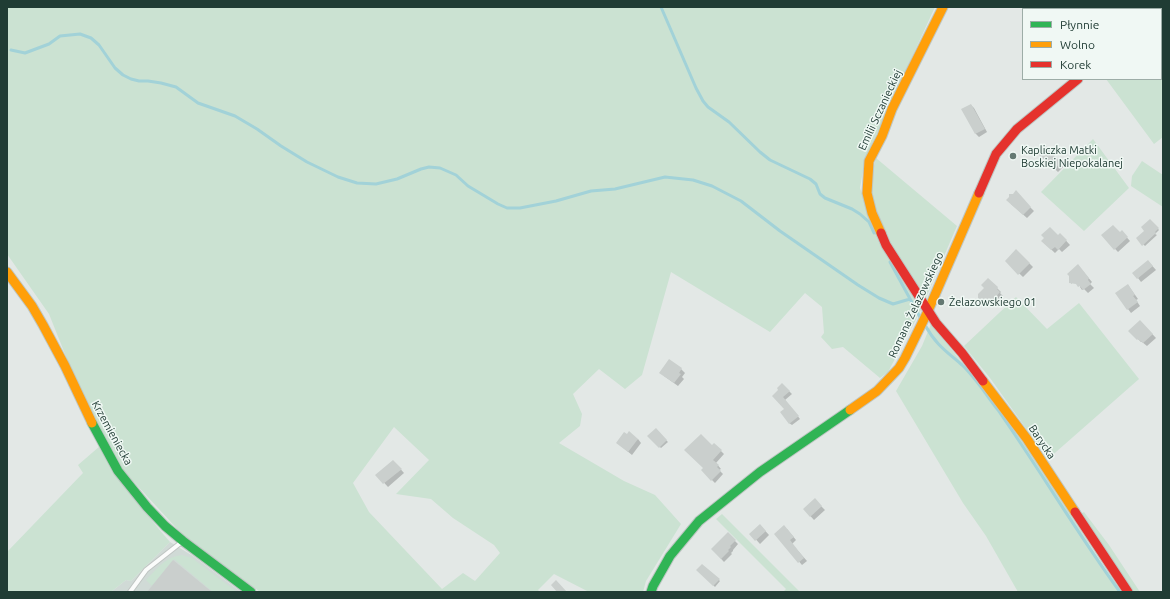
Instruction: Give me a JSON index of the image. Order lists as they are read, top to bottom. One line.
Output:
{"streets":{"street":["Emilii Sczanieckiej","Romana Żelazowskiego","Krzemieniecka","Barycka"]},"crossings":[["Emilii Sczanieckiej","Romana Żelazowskiego"],["Emilii Sczanieckiej","Barycka"],["Romana Żelazowskiego","Barycka"]],"places":["Kapliczka Matki Boskiej Niepokalanej","Żelazowskiego 01"],"legend":["Płynnie","Wolno","Korek"]}
